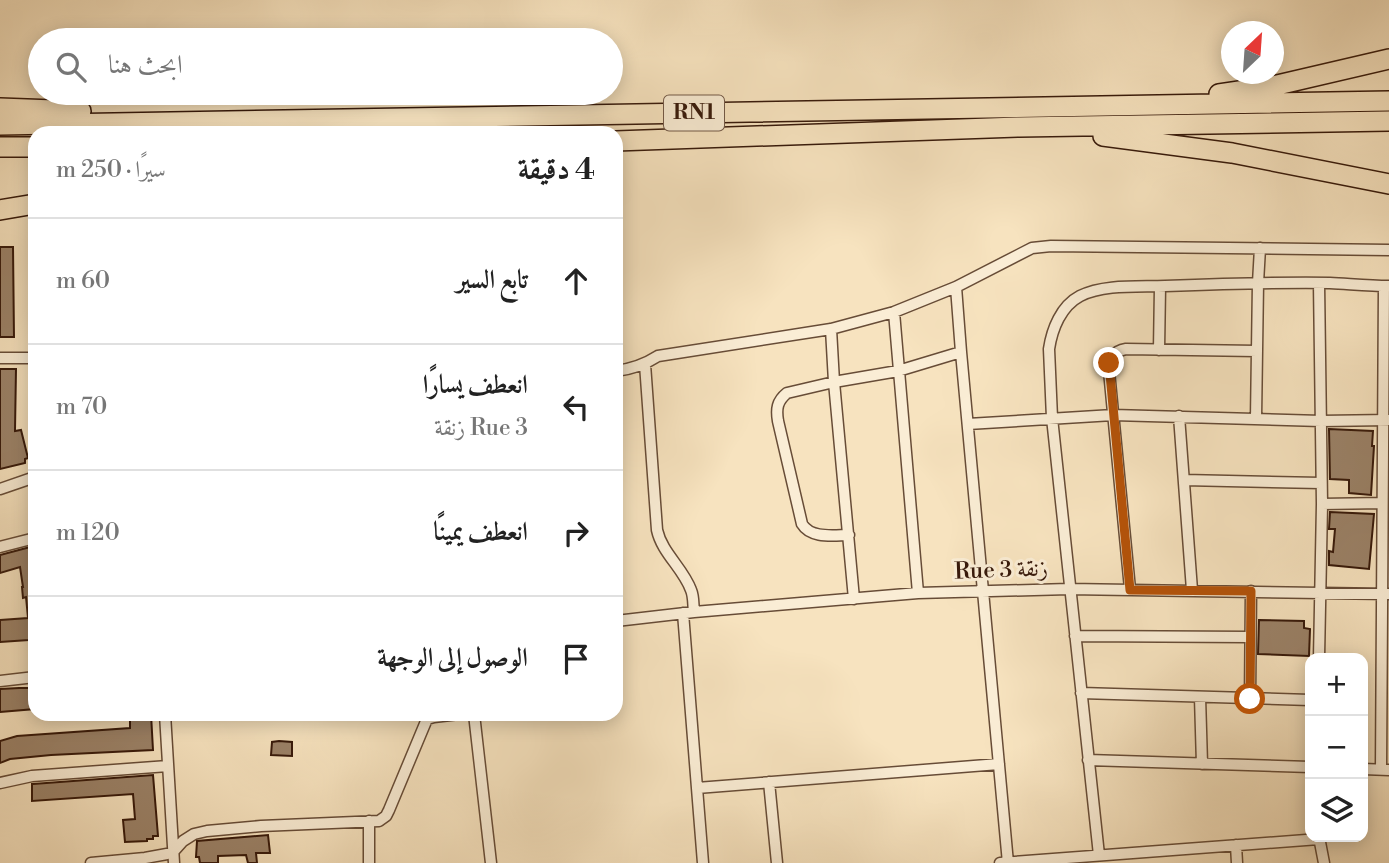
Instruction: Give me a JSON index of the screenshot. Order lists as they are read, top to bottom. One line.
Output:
{"streets":{"highway":["RN1"],"street":["Rue 3 زنقة"]},"north":"top right","page":{"search":"ابحث هنا","heading":["4 دقيقة","سيرًا · 250 m"],"list":[["تابع السير","60 m"],["انعطف يسارًا","Rue 3 زنقة","70 m"],["انعطف يمينًا","120 m"],"الوصول إلى الوجهة"],"map_buttons":["+","−"]}}
